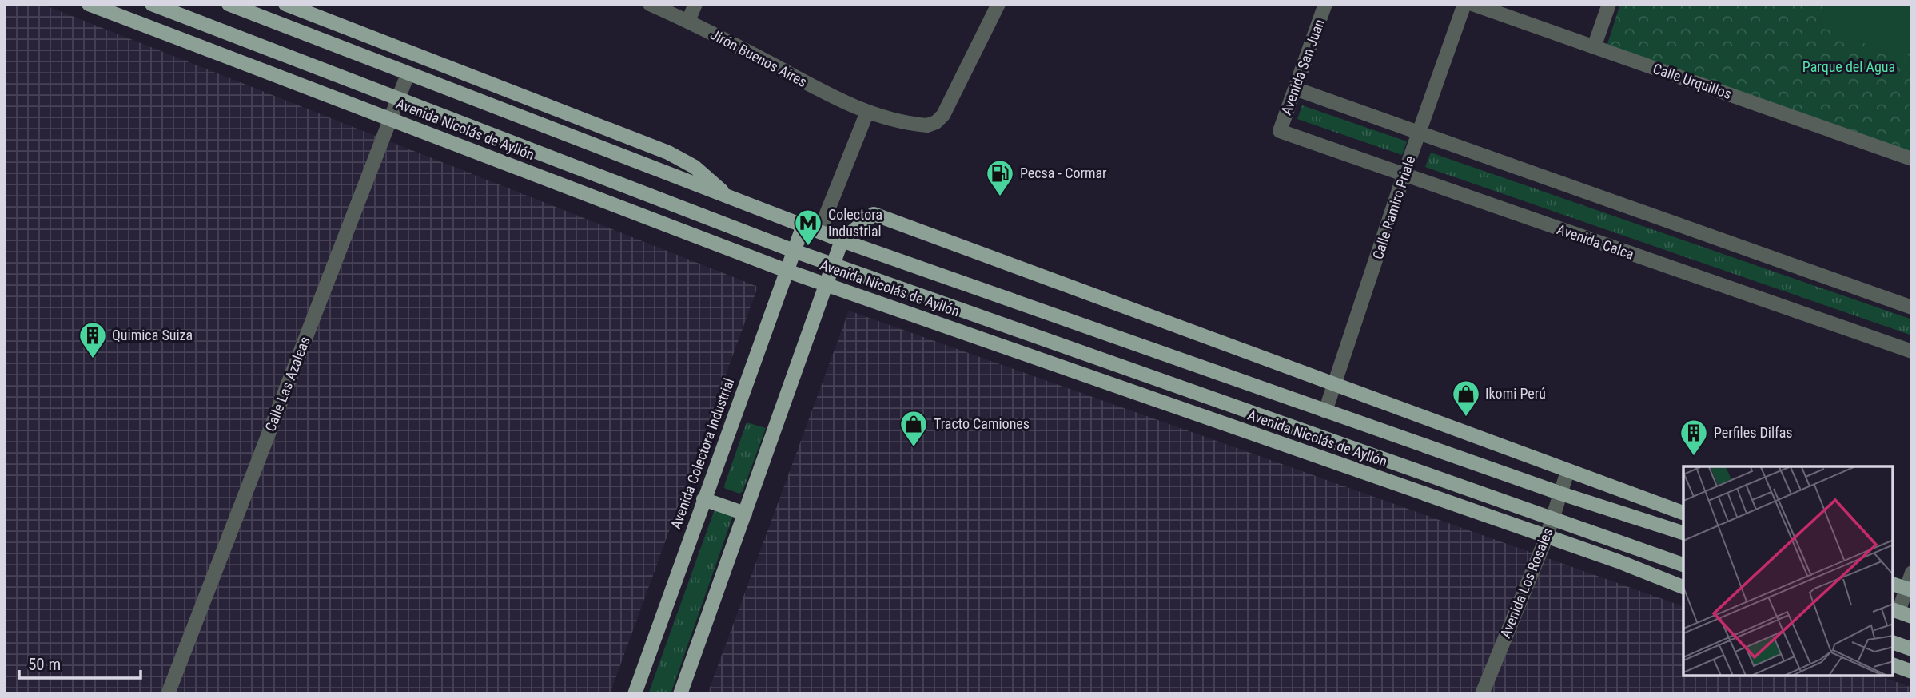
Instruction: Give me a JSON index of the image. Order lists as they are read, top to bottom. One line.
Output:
{"streets":{"main road":["Avenida Nicolás de Ayllón","Avenida Colectora Industrial"],"street":["Jirón Buenos Aires","Avenida San Juan","Calle Urquillos","Calle Ramiro Priale","Avenida Calca","Calle Las Azaleas","Avenida Los Rosales"]},"crossings":[["Avenida San Juan","Avenida Calca"],["Avenida Nicolás de Ayllón","Calle Ramiro Priale"],["Avenida Nicolás de Ayllón","Calle Las Azaleas"],["Avenida Nicolás de Ayllón","Avenida Colectora Industrial"],["Avenida Nicolás de Ayllón","Avenida Los Rosales"],["Calle Ramiro Priale","Avenida Calca"]],"parks":["Parque del Agua"],"places":{"fuel station":["Pecsa - Cormar"],"metro station":["Colectora Industrial"],"building":["Quimica Suiza","Perfiles Dilfas"],"shop":["Ikomi Perú","Tracto Camiones"]},"scale_bar":"50 m"}
